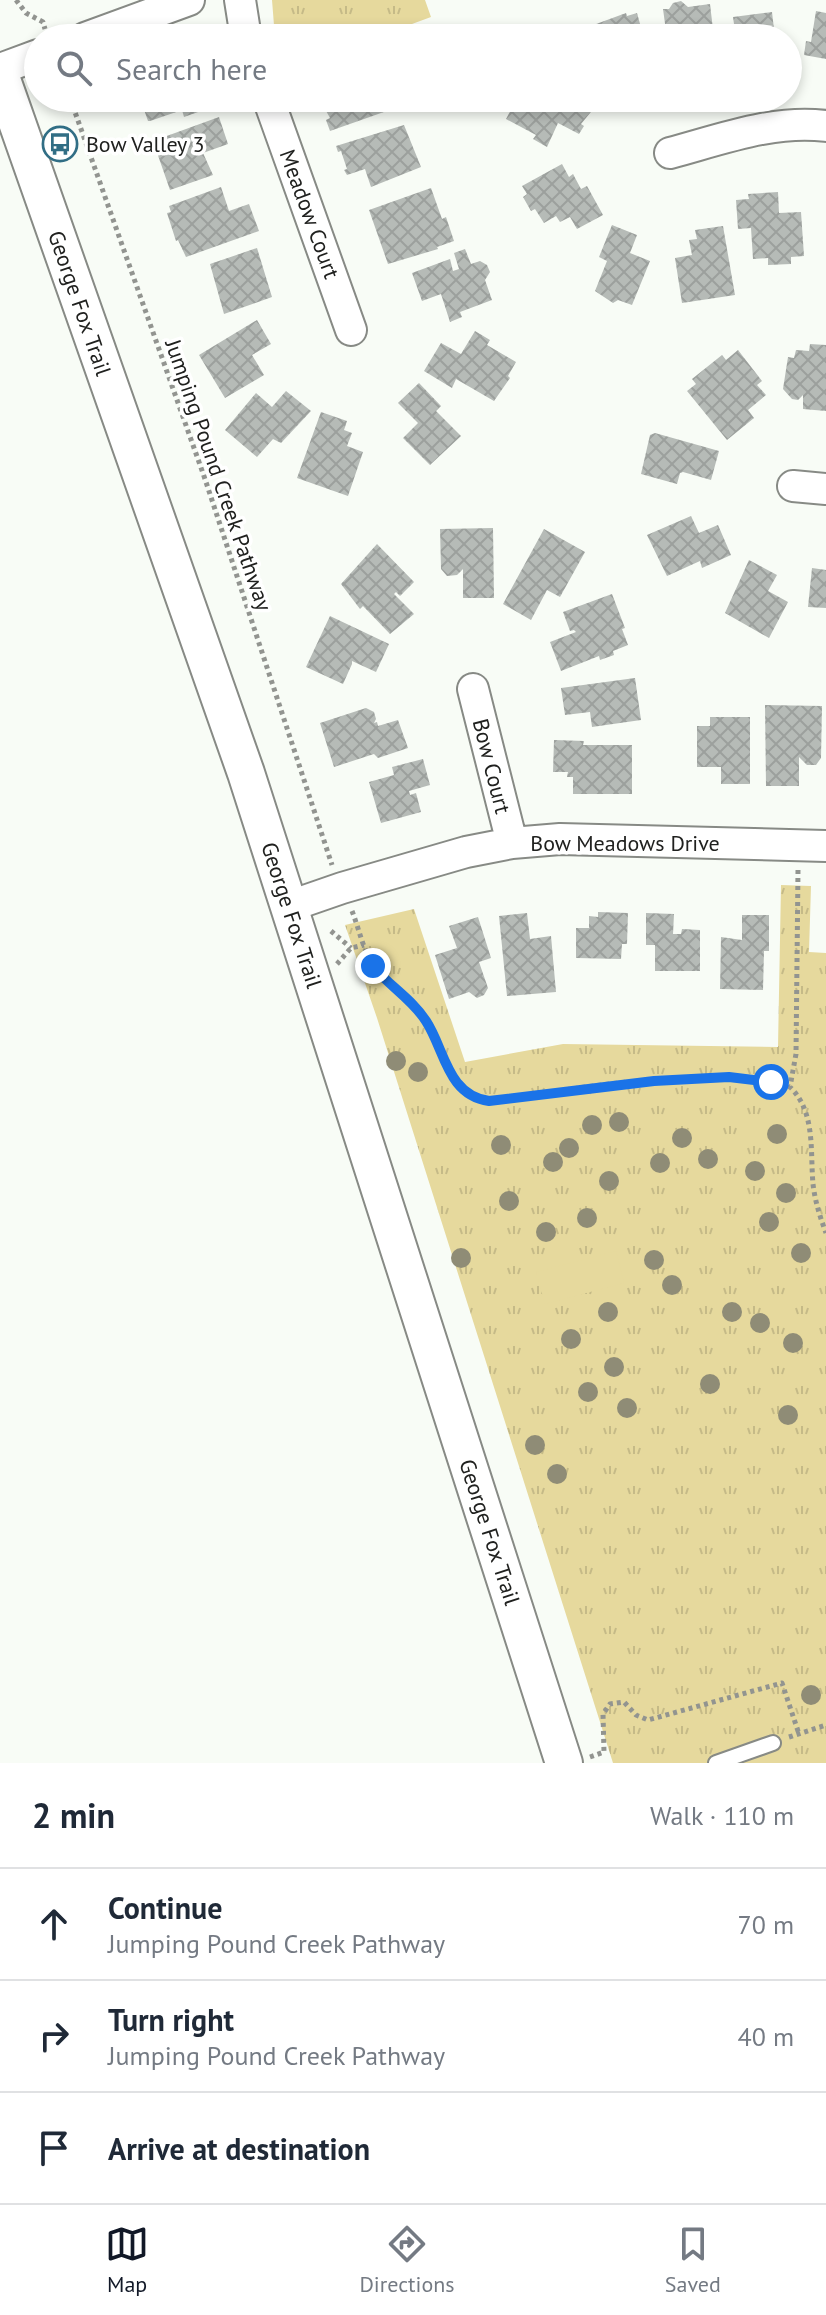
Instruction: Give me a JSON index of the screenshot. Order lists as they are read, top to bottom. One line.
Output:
{"streets":{"street":["Meadow Court","George Fox Trail","Bow Court","Bow Meadows Drive"],"path":["Jumping Pound Creek Pathway"]},"crossings":[["George Fox Trail","Bow Meadows Drive"],["Bow Court","Bow Meadows Drive"]],"places":{"bus stop":["Bow Valley 3"]},"page":{"search":"Search here","heading":["2 min","Walk · 110 m"],"list":[["Continue","Jumping Pound Creek Pathway","70 m"],["Turn right","Jumping Pound Creek Pathway","40 m"],"Arrive at destination"],"nav":["Map","Directions","Saved"]}}
